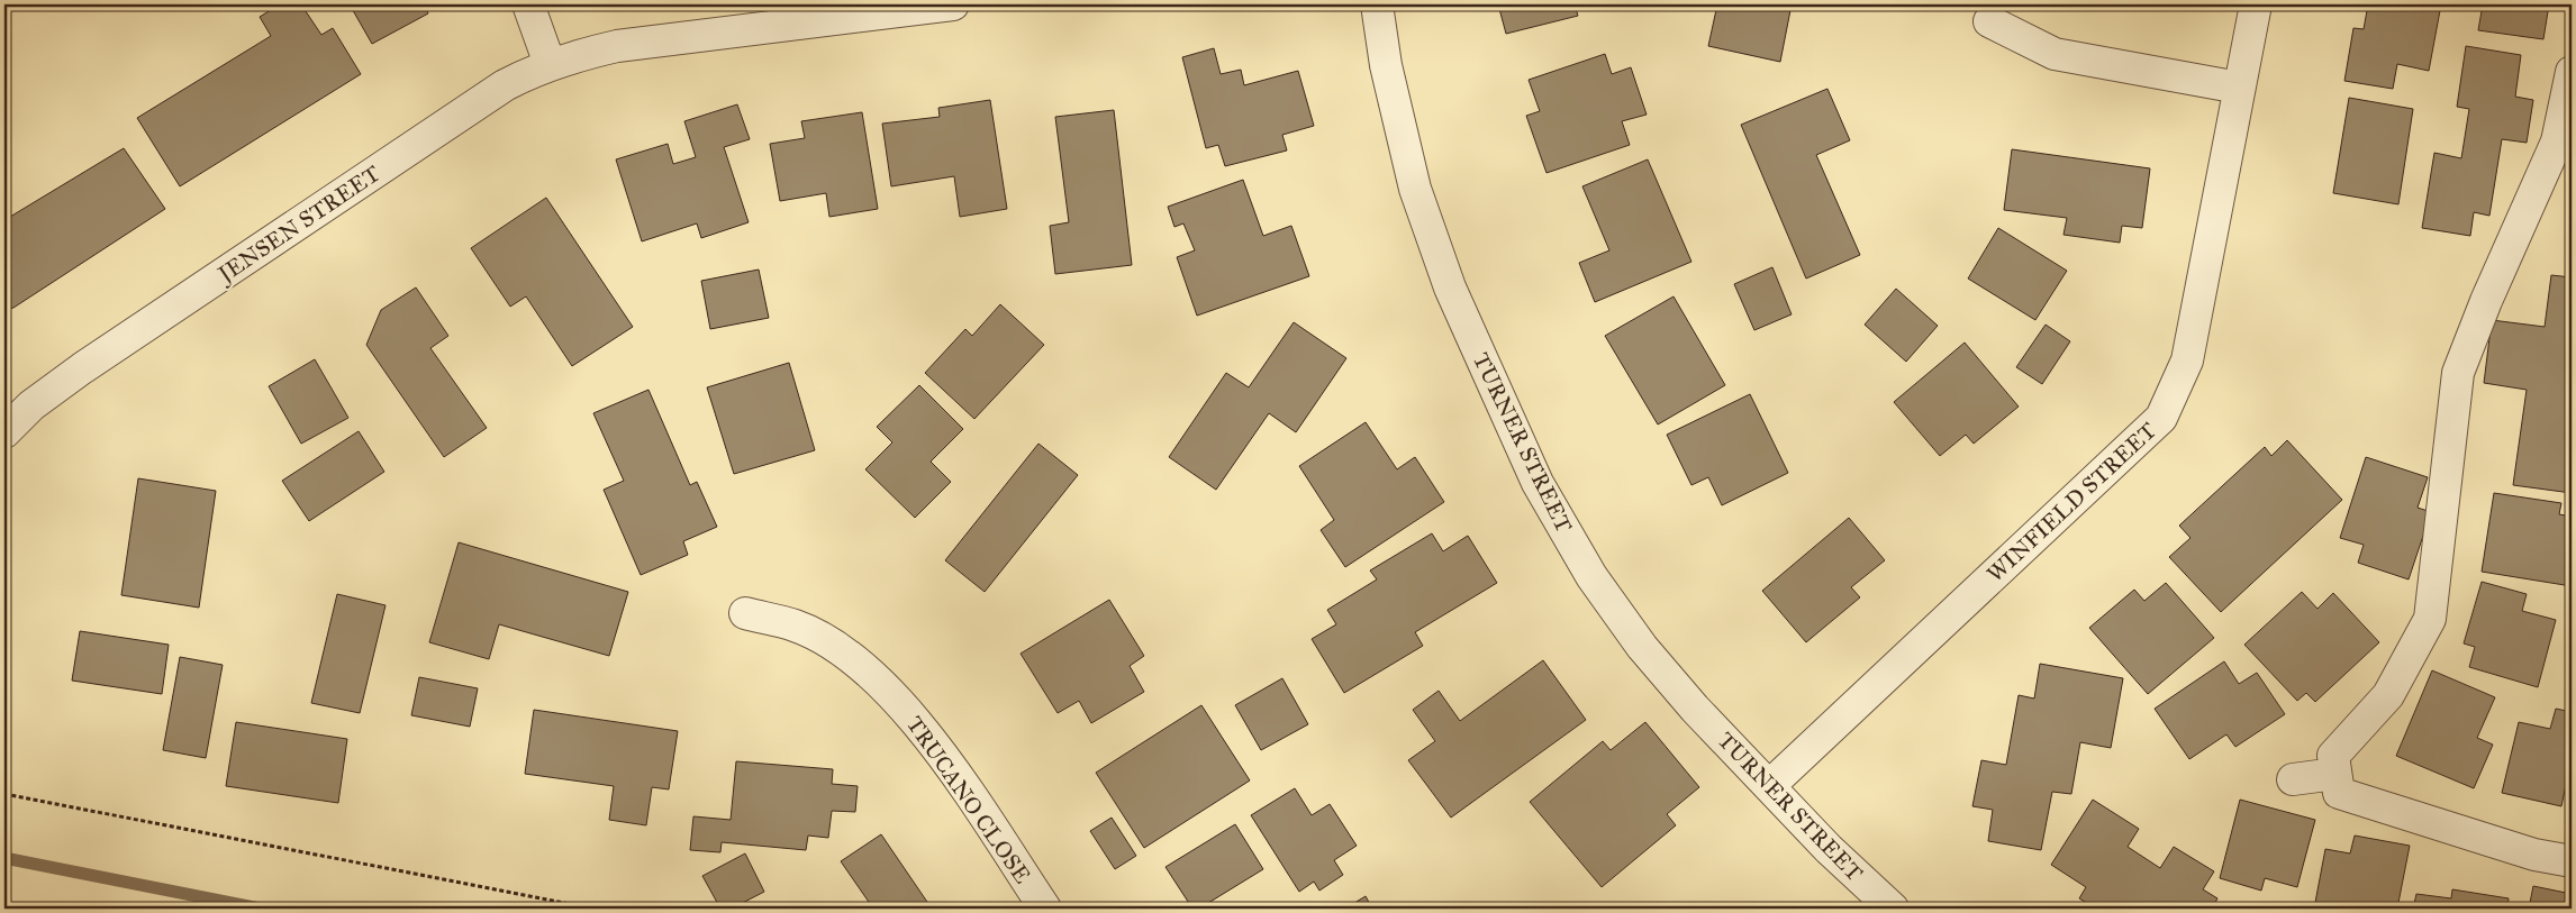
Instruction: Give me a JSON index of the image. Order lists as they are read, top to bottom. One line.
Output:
{"streets":{"street":["JENSEN STREET","TURNER STREET","WINFIELD STREET","TRUCANO CLOSE"]},"crossings":[["TURNER STREET","WINFIELD STREET"]]}
